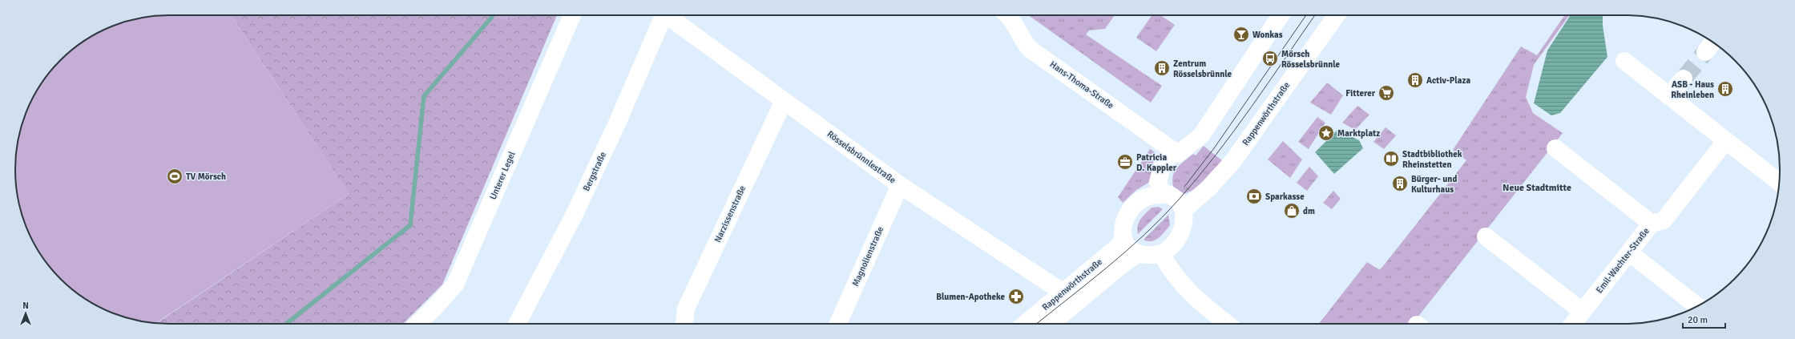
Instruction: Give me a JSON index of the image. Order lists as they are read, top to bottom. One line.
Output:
{"streets":{"street":["Hans-Thoma-Straße","Rappenwörthstraße","Rösselsbrünnlestraße","Bergstraße","Unterer Legel","Narzissenstraße","Magnolienstraße","Emil-Wachter-Straße"]},"crossings":[["Rappenwörthstraße","Rösselsbrünnlestraße"],["Rösselsbrünnlestraße","Narzissenstraße"],["Rösselsbrünnlestraße","Magnolienstraße"]],"districts":["Neue Stadtmitte"],"places":{"bar":["Wonkas"],"bus stop":["Mörsch Rösselsbrünnle"],"building":["Zentrum Rösselsbrünnle","Activ-Plaza","ASB - Haus Rheinleben","Bürger- und Kulturhaus"],"supermarket":["Fitterer"],"place":["Marktplatz"],"library":["Stadtbibliothek Rheinstetten"],"office":["Patricia D. Kappler"],"sports":["TV Mörsch"],"bank":["Sparkasse"],"shop":["dm"],"pharmacy":["Blumen-Apotheke"]},"scale_bar":"20 m","north":"top"}
